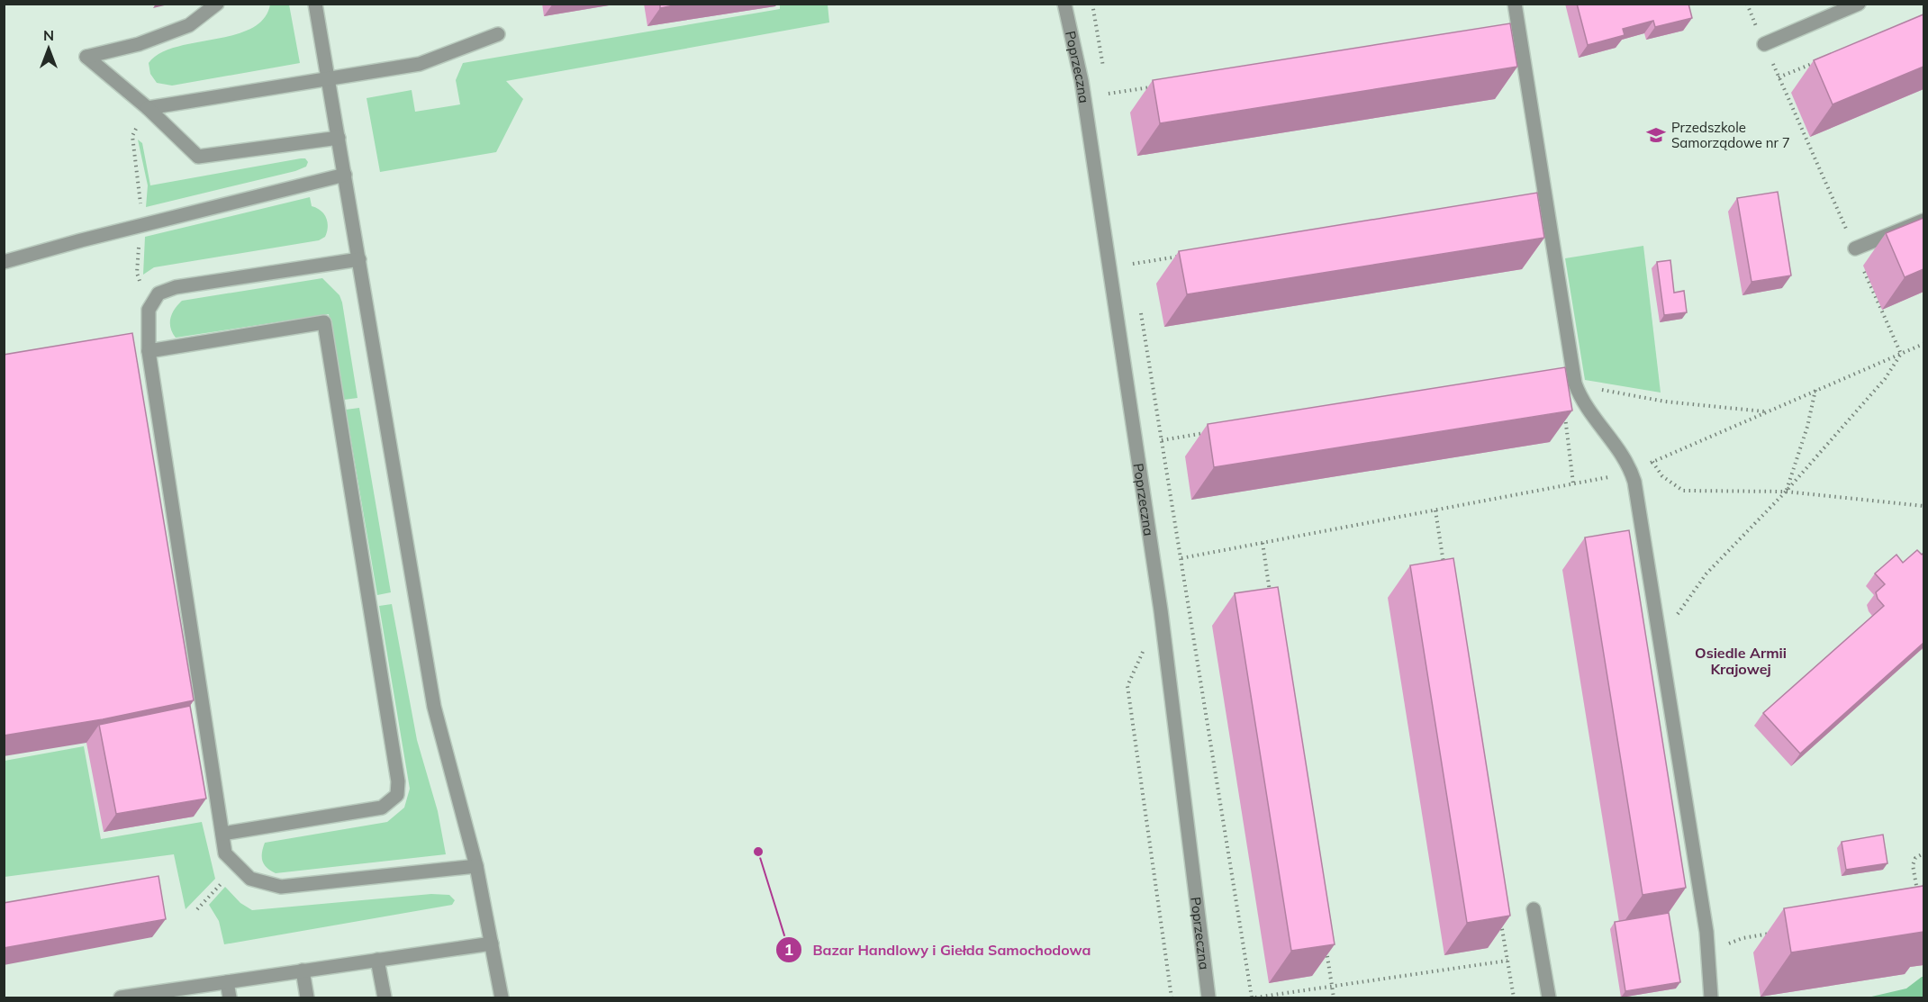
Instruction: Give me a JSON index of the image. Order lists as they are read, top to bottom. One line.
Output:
{"streets":{"street":["Poprzeczna"]},"districts":["Osiedle Armii Krajowej"],"places":{"school or university":["Przedszkole Samorządowe nr 7"],"other":["Bazar Handlowy i Giełda Samochodowa"]},"north":"top"}
